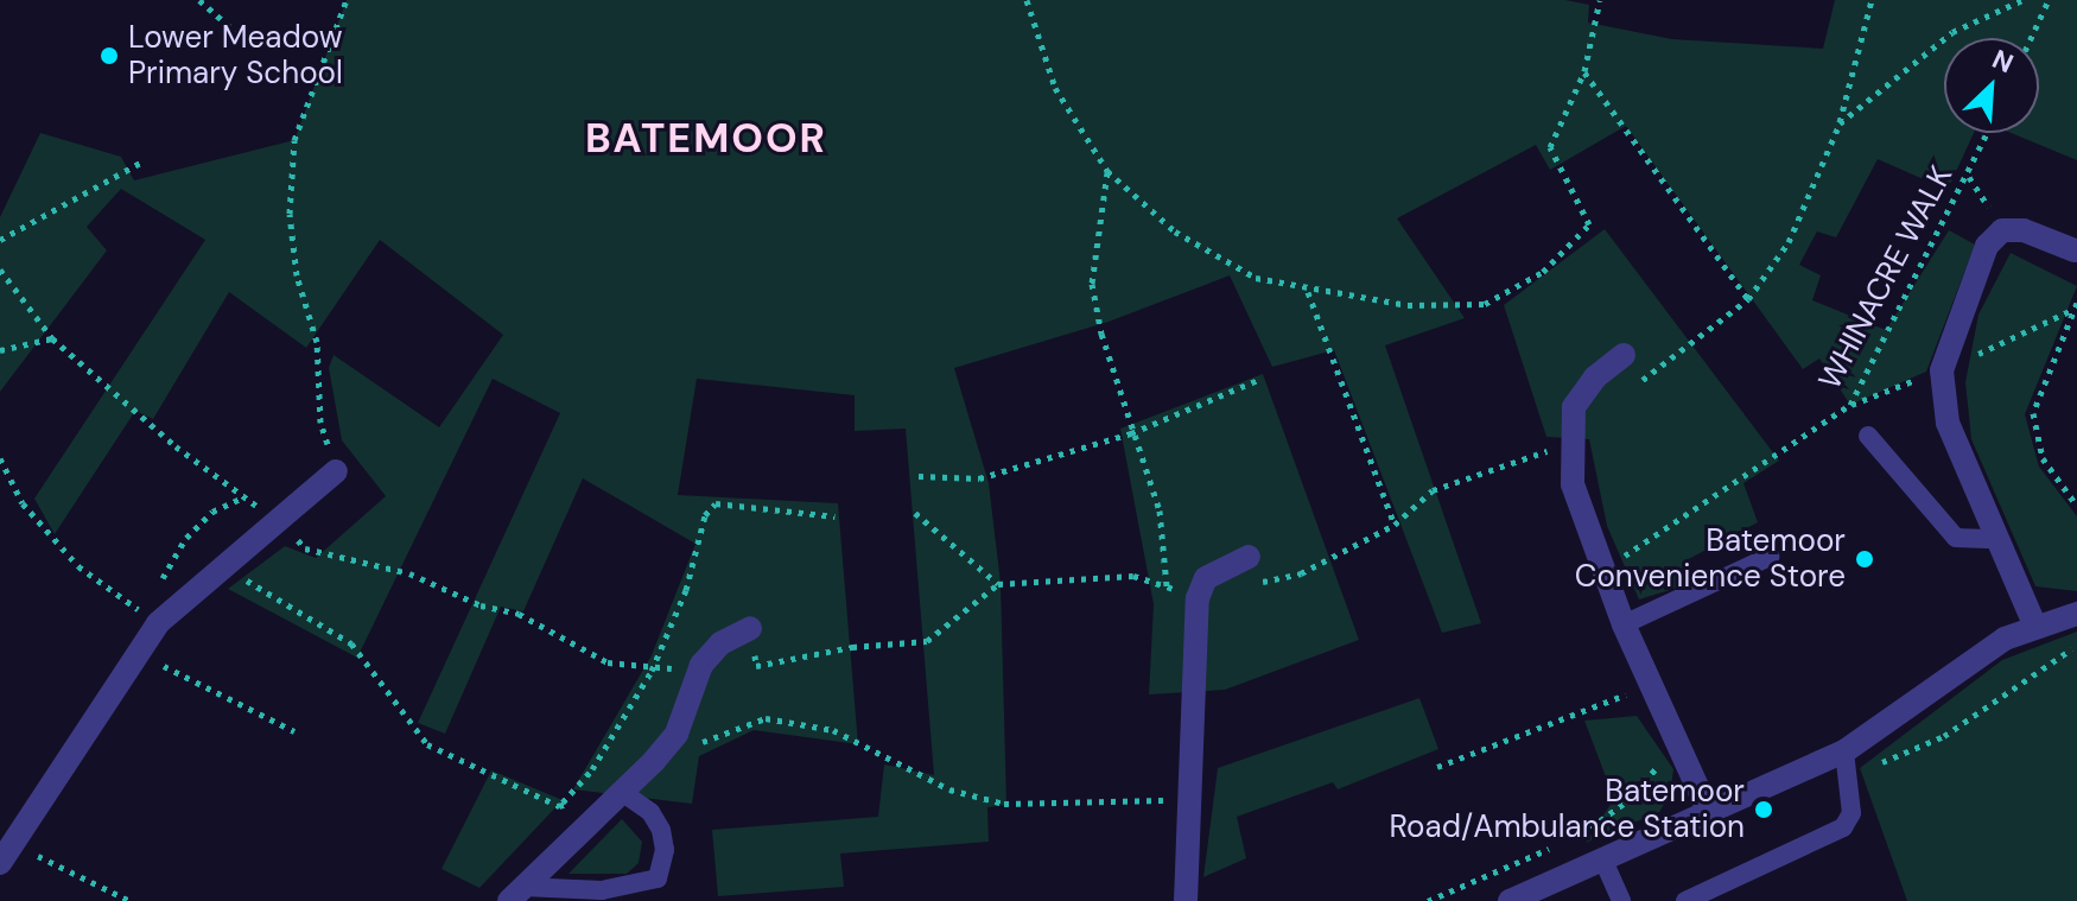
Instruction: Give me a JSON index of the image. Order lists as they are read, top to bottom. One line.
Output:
{"streets":{"path":["WHINACRE WALK"]},"districts":["BATEMOOR"],"places":["Lower Meadow Primary School","Batemoor Convenience Store","Batemoor Road/Ambulance Station"],"north":"top right"}
